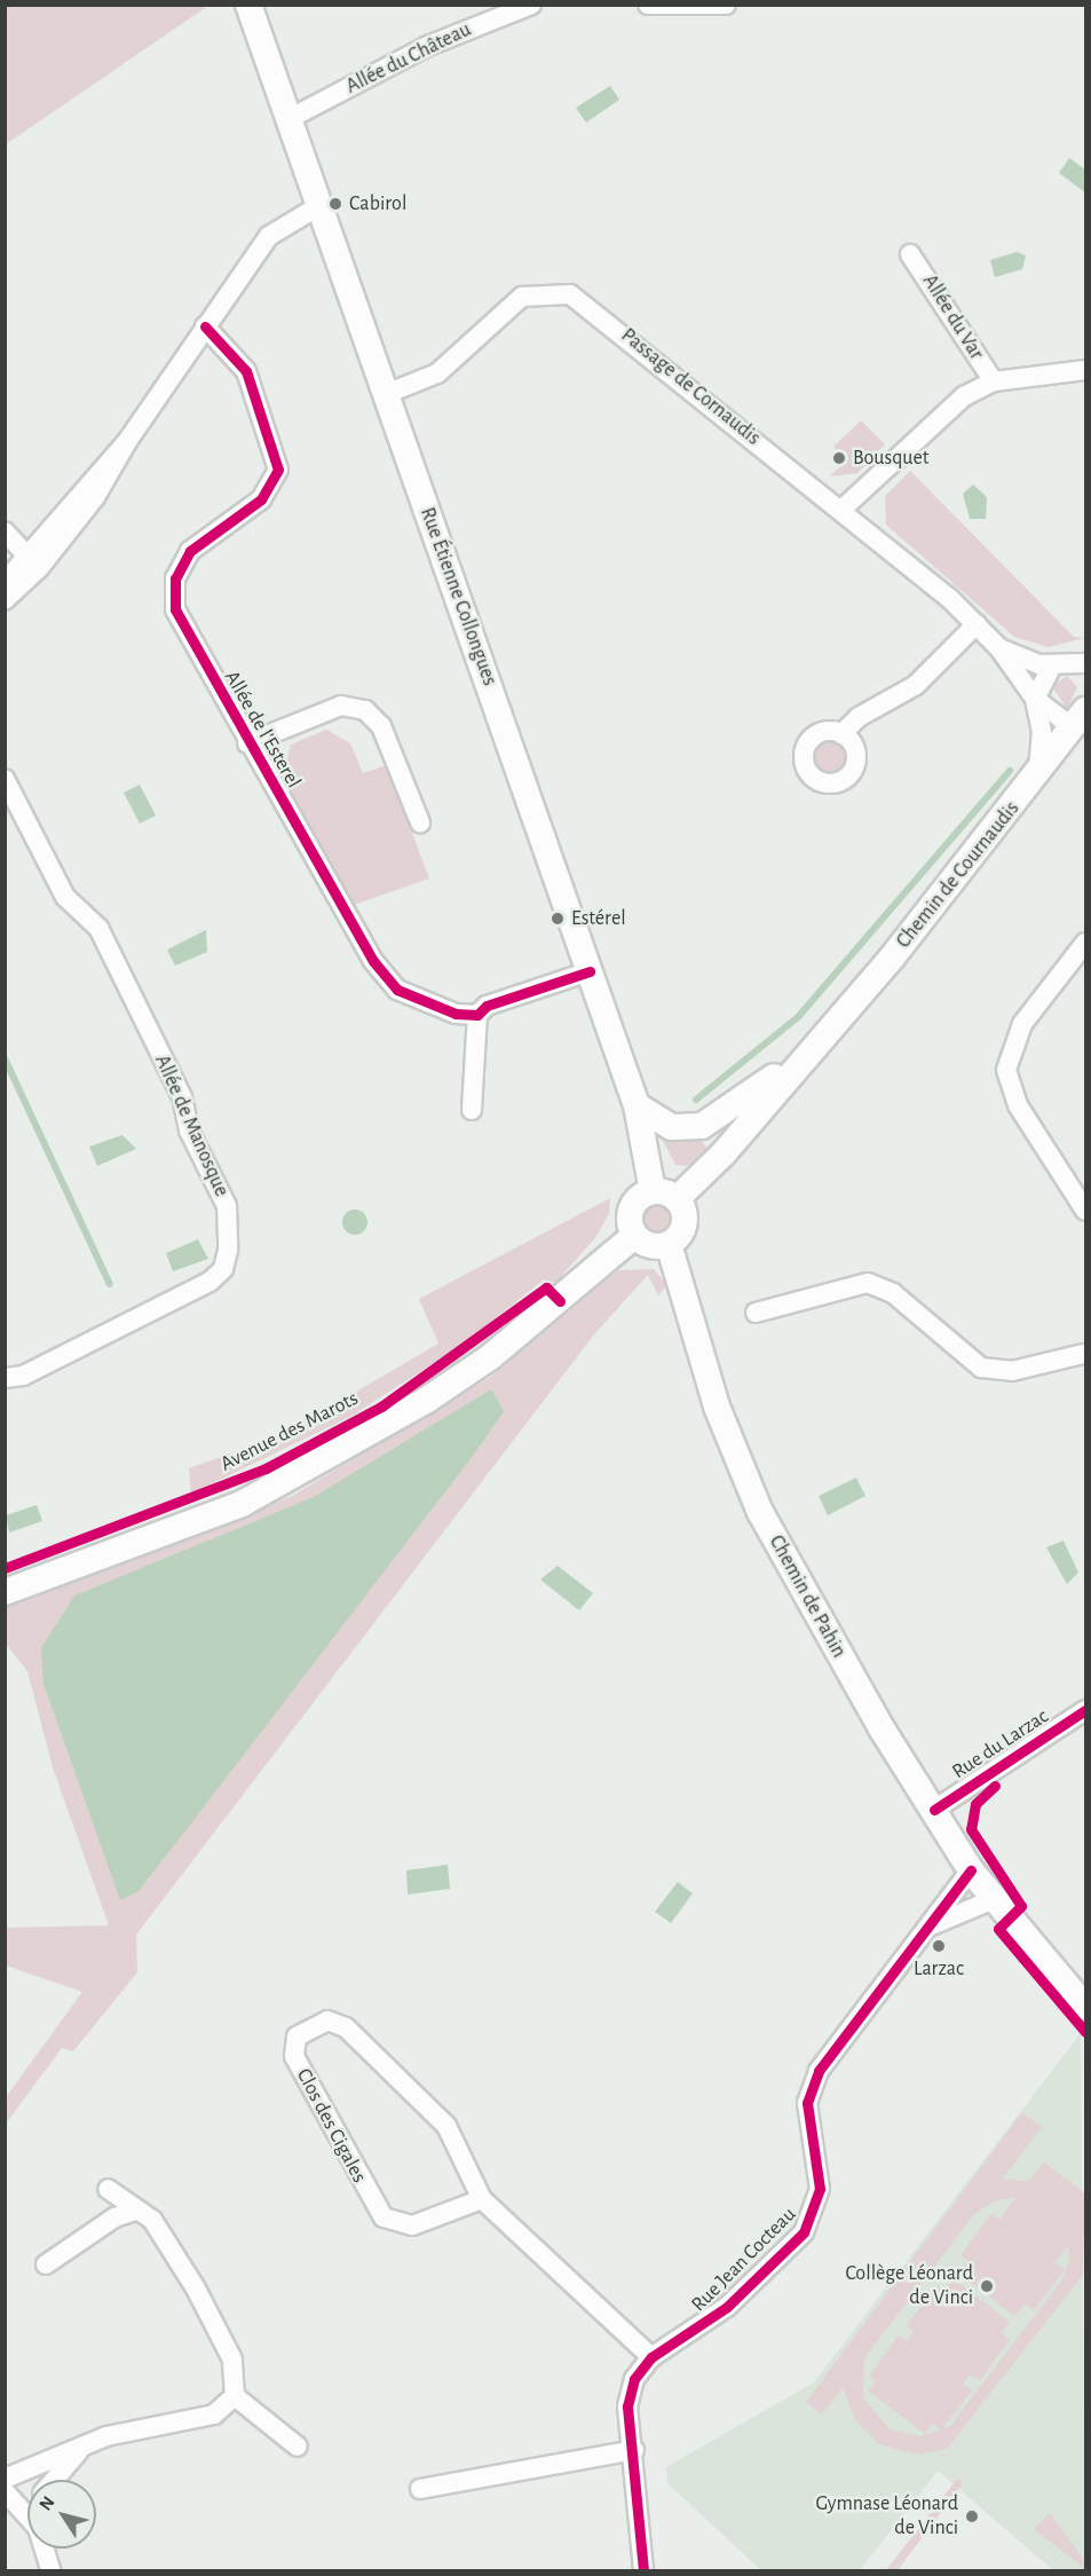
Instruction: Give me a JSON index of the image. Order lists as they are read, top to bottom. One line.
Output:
{"streets":{"main road":["Rue Étienne Collongues","Chemin de Cournaudis","Avenue des Marots","Chemin de Pahin"],"street":["Allée du Château","Allée du Var","Passage de Cornaudis","Allée de l'Esterel","Allée de Manosque","Rue du Larzac","Clos des Cigales","Rue Jean Cocteau"]},"crossings":[["Allée du Château","Rue Étienne Collongues"],["Allée du Var","Passage de Cornaudis"],["Passage de Cornaudis","Rue Étienne Collongues"],["Passage de Cornaudis","Chemin de Cournaudis"],["Rue Étienne Collongues","Chemin de Cournaudis"],["Rue Étienne Collongues","Avenue des Marots"],["Rue Étienne Collongues","Chemin de Pahin"],["Chemin de Cournaudis","Avenue des Marots"],["Chemin de Cournaudis","Chemin de Pahin"],["Avenue des Marots","Chemin de Pahin"],["Chemin de Pahin","Rue du Larzac"],["Chemin de Pahin","Rue Jean Cocteau"],["Clos des Cigales","Rue Jean Cocteau"]],"places":["Cabirol","Bousquet","Estérel","Larzac","Collège Léonard de Vinci","Gymnase Léonard de Vinci"],"north":"top left"}
